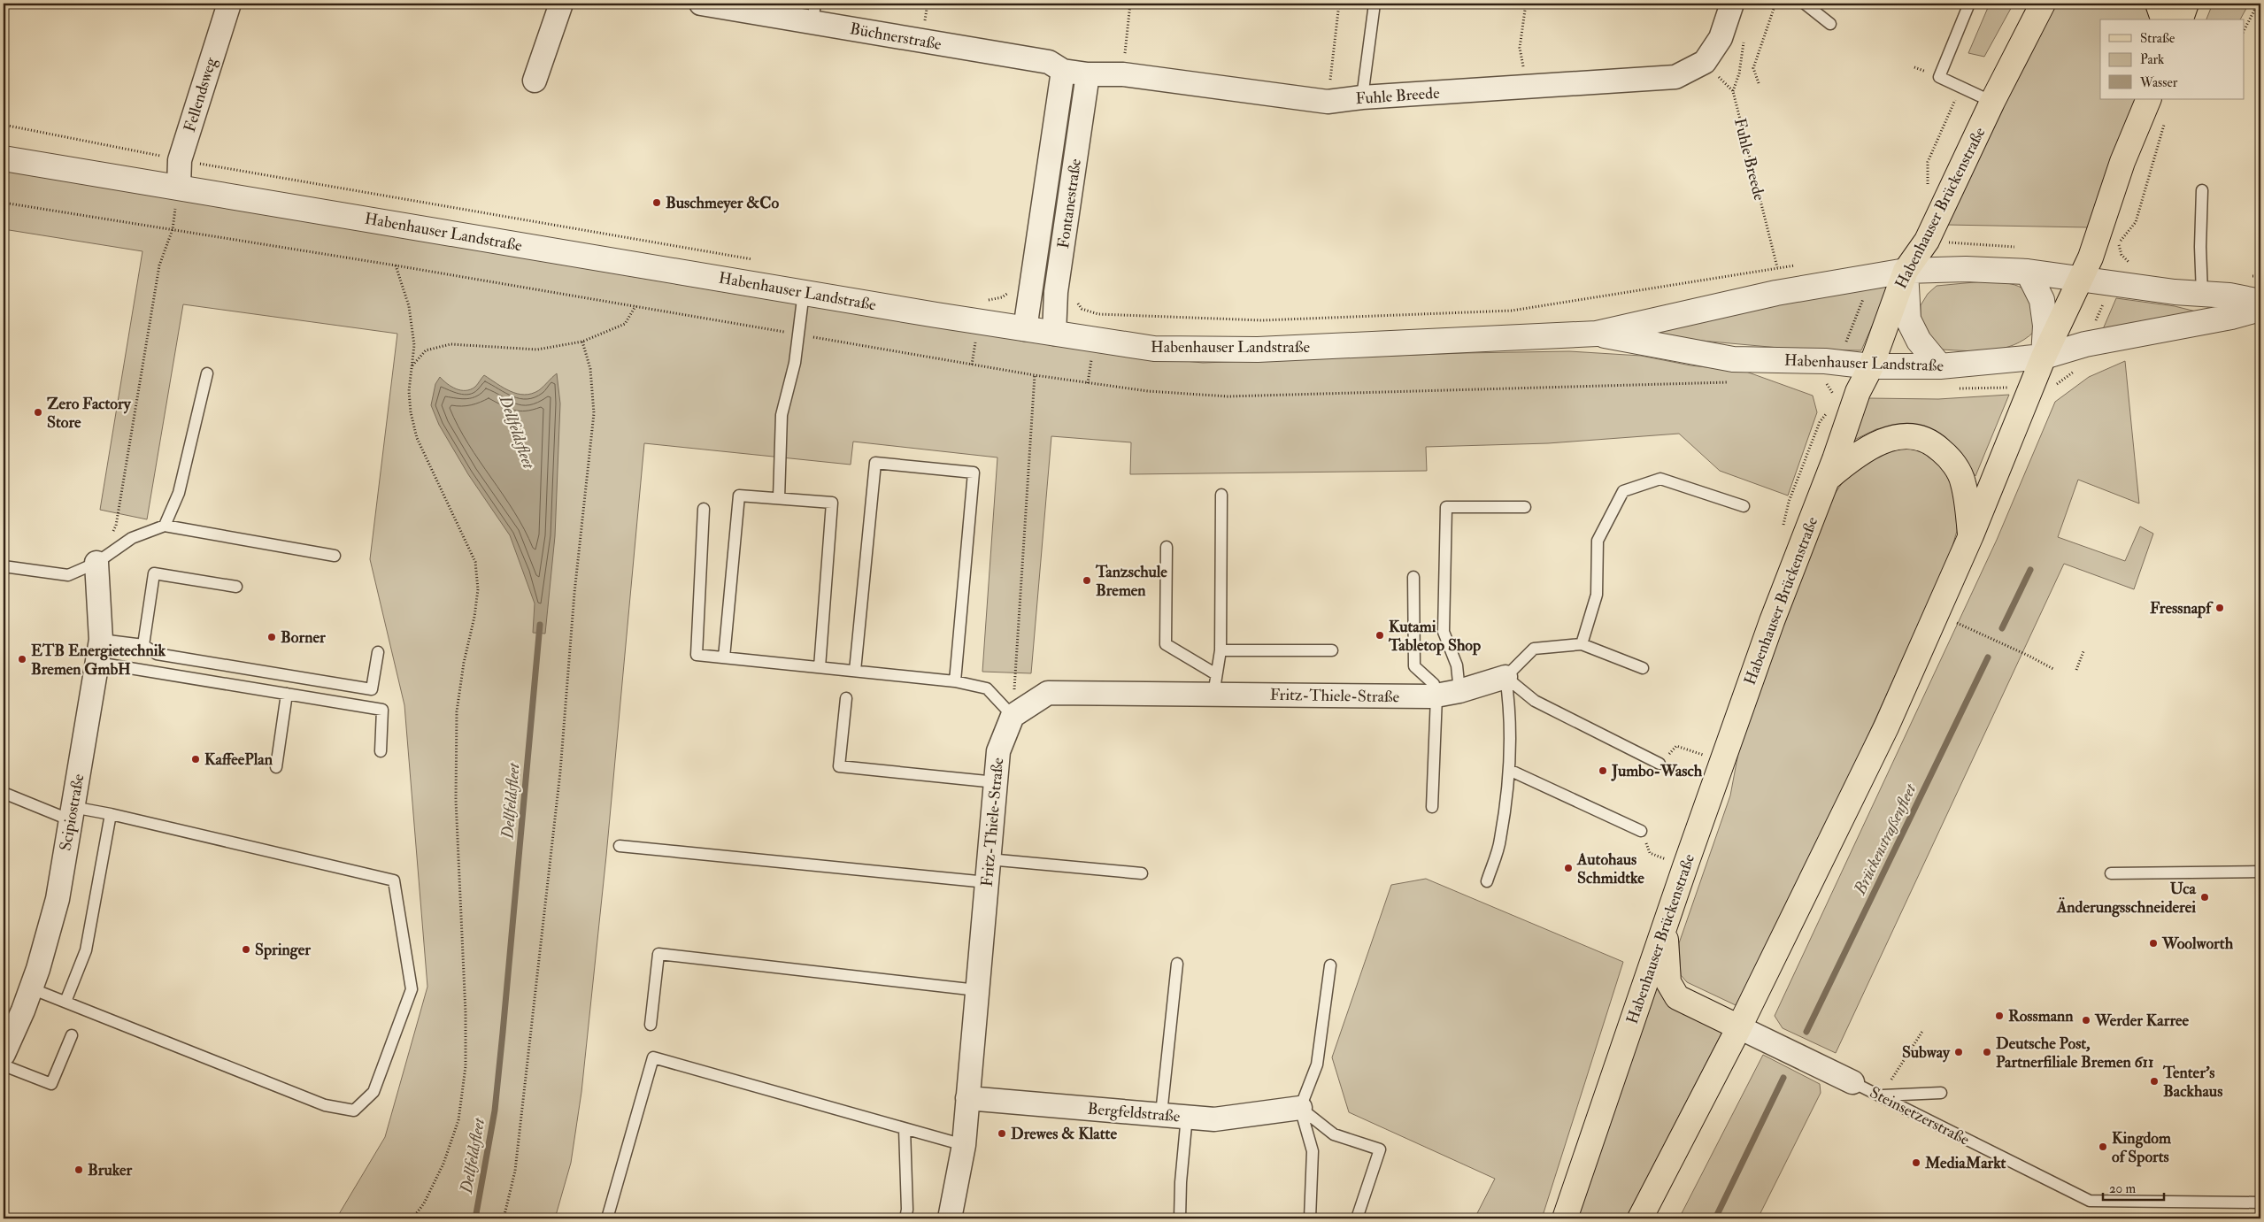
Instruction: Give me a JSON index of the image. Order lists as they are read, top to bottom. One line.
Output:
{"streets":{"main road":["Habenhauser Brückenstraße"],"street":["Büchnerstraße","Fellendsweg","Fuhle Breede","Fontanestraße","Habenhauser Landstraße","Fritz-Thiele-Straße","Scipiostraße","Bergfeldstraße","Steinsetzerstraße"]},"crossings":[["Büchnerstraße","Fuhle Breede"],["Büchnerstraße","Fontanestraße"],["Fellendsweg","Habenhauser Landstraße"],["Fuhle Breede","Fontanestraße"],["Fontanestraße","Habenhauser Landstraße"],["Habenhauser Brückenstraße","Habenhauser Landstraße"],["Fritz-Thiele-Straße","Bergfeldstraße"]],"water":["Dellfeldsfleet","Brückenstraßenfleet"],"places":["Buschmeyer &Co","Zero Factory Store","Tanzschule Bremen","Fressnapf","Kutami Tabletop Shop","Borner","ETB Energietechnik Bremen GmbH","KaffeePlan","Jumbo-Wasch","Autohaus Schmidtke","Uca Änderungsschneiderei","Woolworth","Springer","Rossmann","Werder Karree","Subway","Deutsche Post, Partnerfiliale Bremen 611","Tenter's Backhaus","Drewes & Klatte","Kingdom of Sports","MediaMarkt","Bruker"],"legend":["Straße","Park","Wasser"],"scale_bar":"20 m"}
